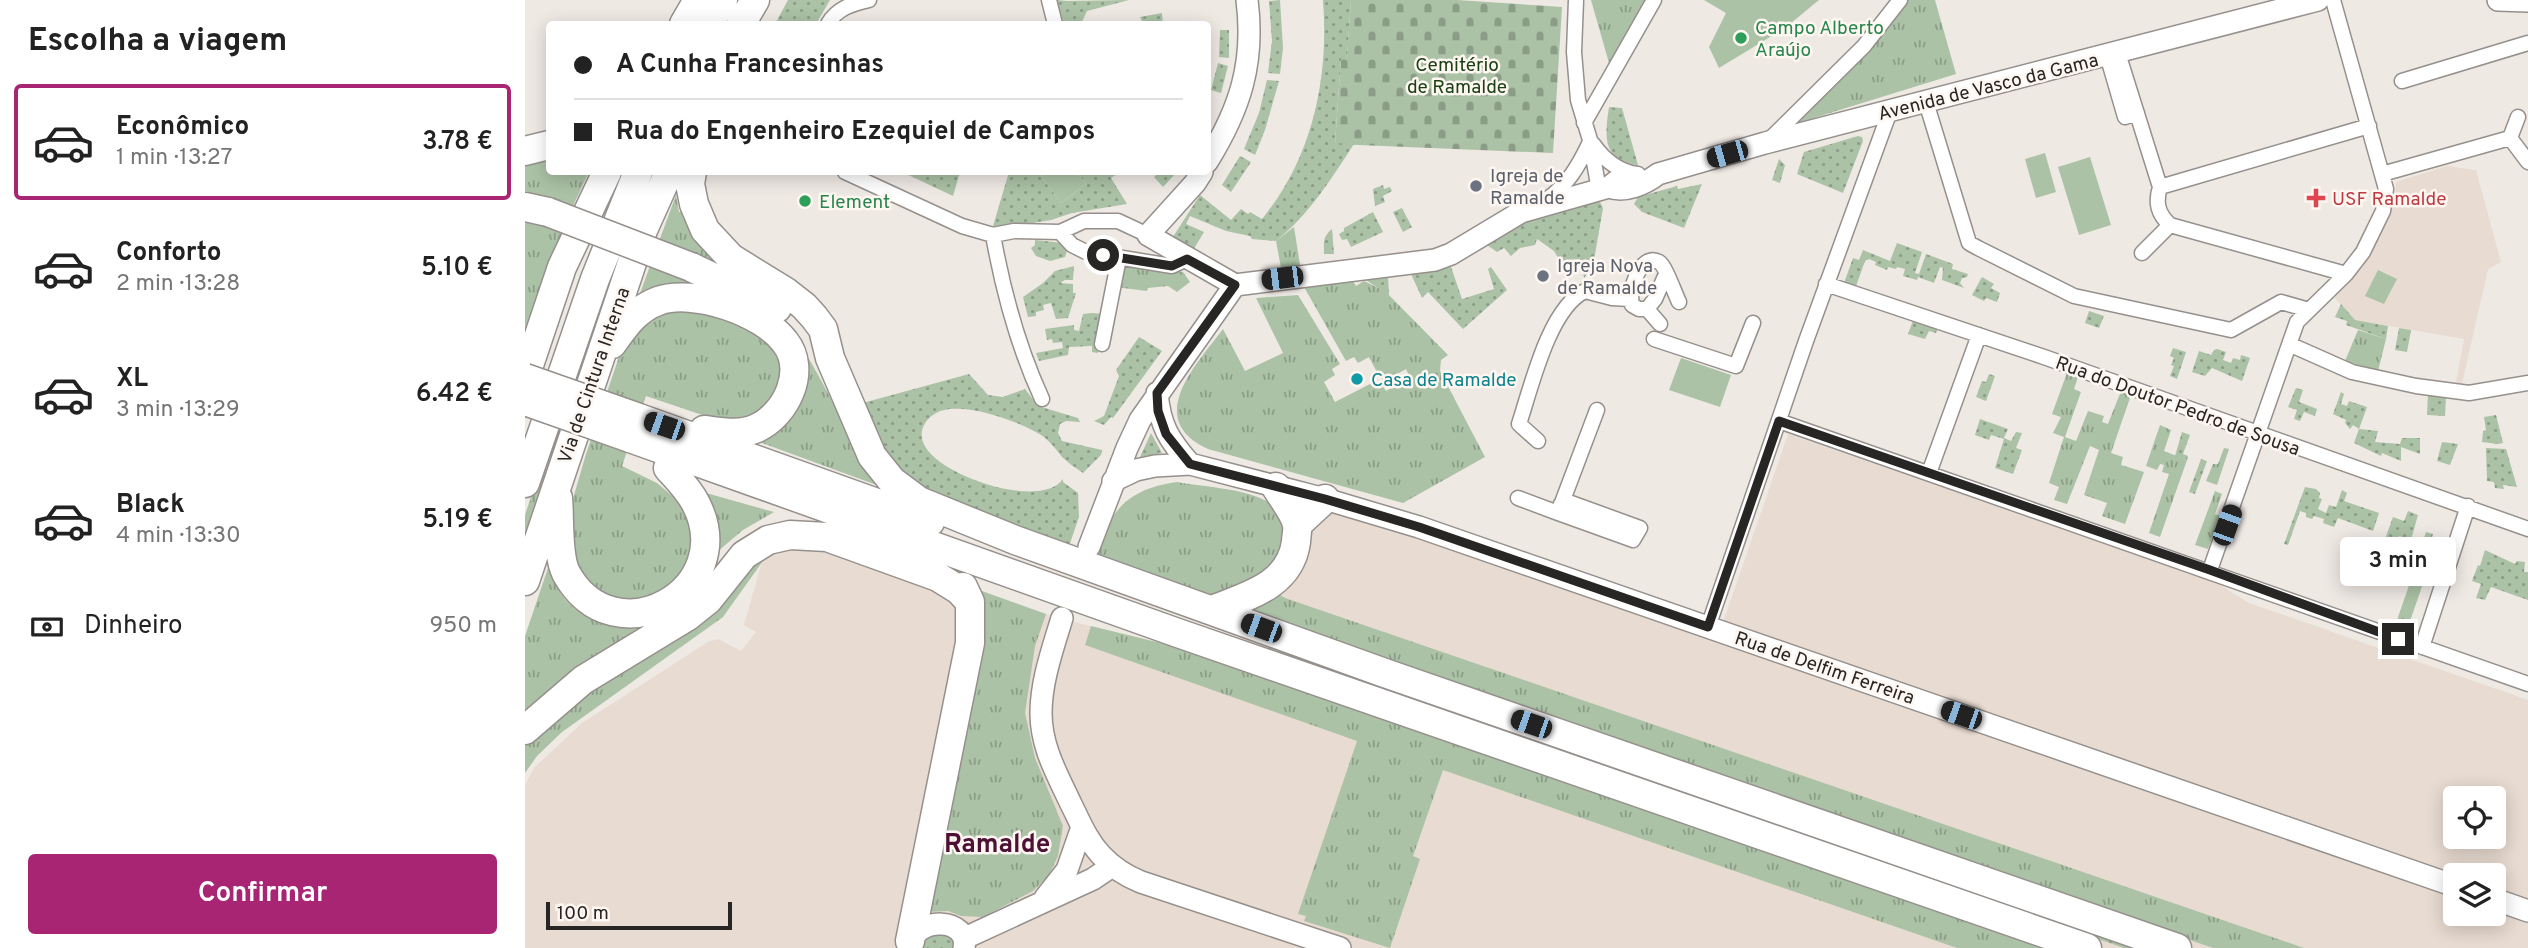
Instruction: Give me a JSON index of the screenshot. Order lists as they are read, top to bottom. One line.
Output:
{"streets":{"highway":["Via de Cintura Interna"],"street":["Avenida de Vasco da Gama","Rua do Doutor Pedro de Sousa","Rua de Delfim Ferreira"]},"districts":["Ramalde"],"parks":["Cemitério de Ramalde"],"places":{"other":["Campo Alberto Araújo","Igreja de Ramalde","Element","Igreja Nova de Ramalde","Casa de Ramalde"],"health":["USF Ramalde"]},"scale_bar":"100 m","page":{"heading":"Escolha a viagem","banner":["A Cunha Francesinhas","Rua do Engenheiro Ezequiel de Campos"],"list":[{"name":"Econômico","note":"1 min · 13:27","value":"3.78 €"},{"name":"Conforto","note":"2 min · 13:28","value":"5.10 €"},{"name":"XL","note":"3 min · 13:29","value":"6.42 €"},{"name":"Black","note":"4 min · 13:30","value":"5.19 €"}],"bubble":"3 min","pay":["Dinheiro","950 m"],"buttons":"Confirmar","scale":"100 m"}}
